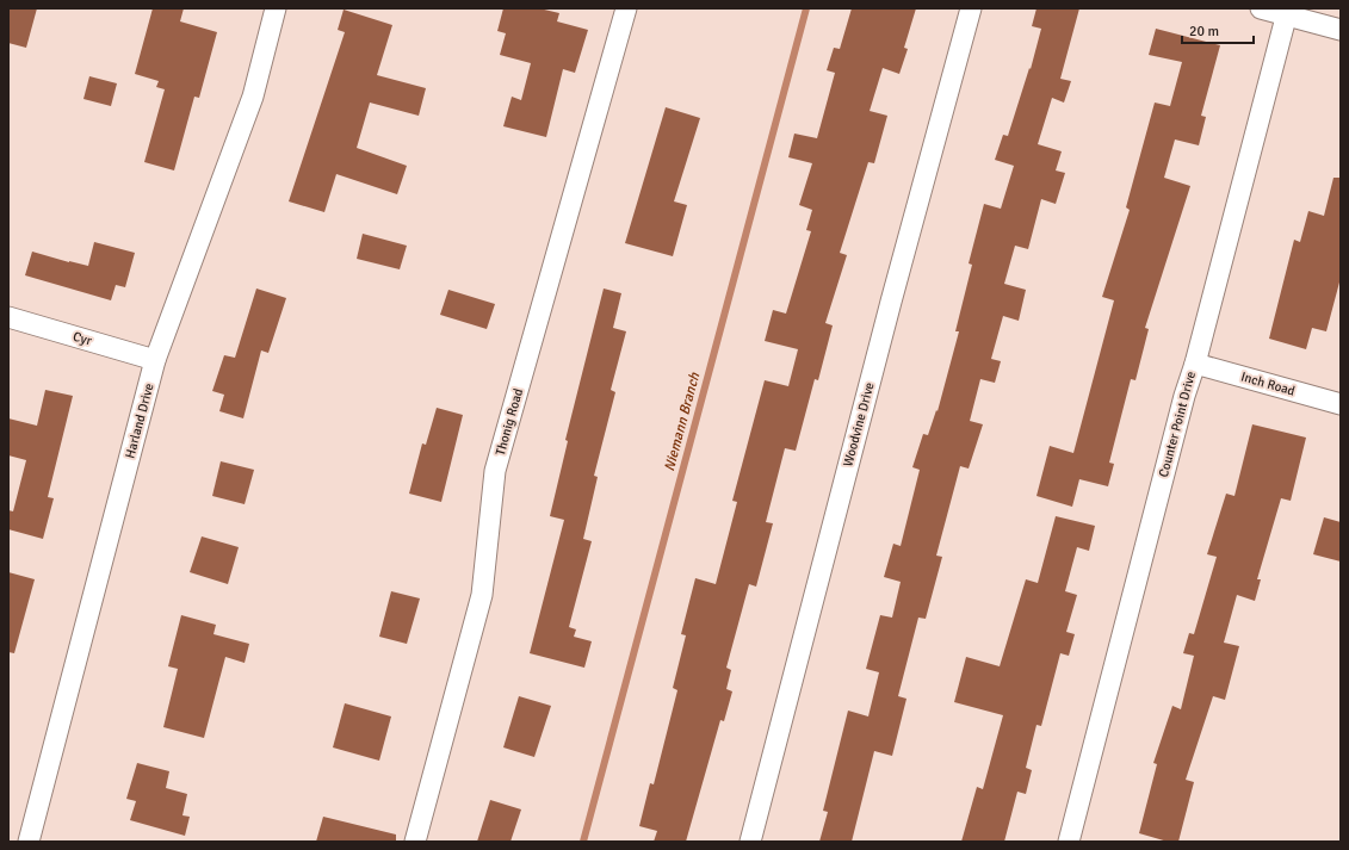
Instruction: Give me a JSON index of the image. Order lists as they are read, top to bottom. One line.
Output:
{"streets":{"street":["Cyr","Inch Road","Harland Drive","Thonig Road","Woodvine Drive","Counter Point Drive"]},"crossings":[["Cyr","Harland Drive"],["Inch Road","Counter Point Drive"]],"water":["Niemann Branch"],"scale_bar":"20 m"}
